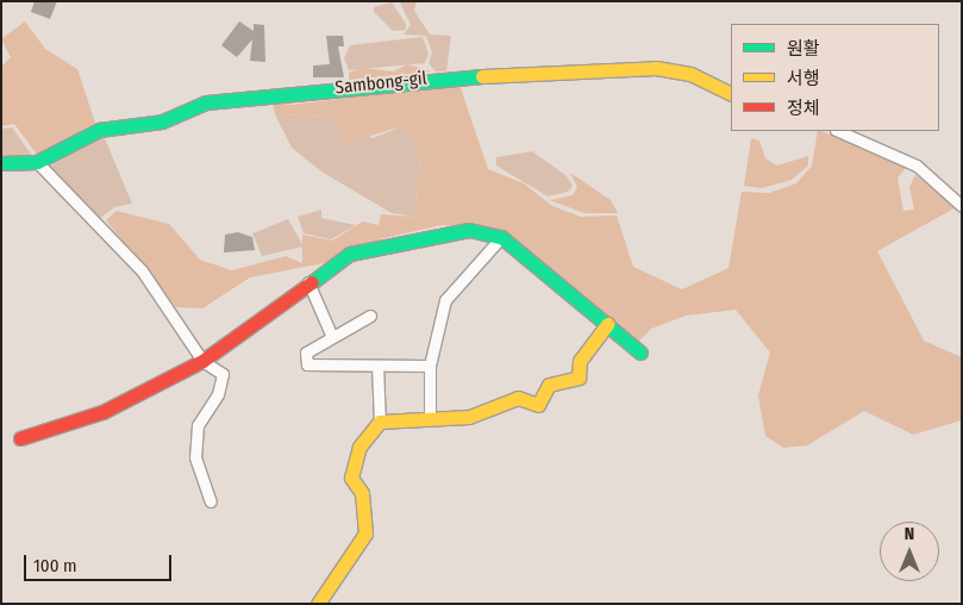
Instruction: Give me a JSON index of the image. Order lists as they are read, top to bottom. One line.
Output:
{"streets":{"street":["Sambong-gil"]},"legend":["원활","서행","정체"],"scale_bar":"100 m","north":"top"}
